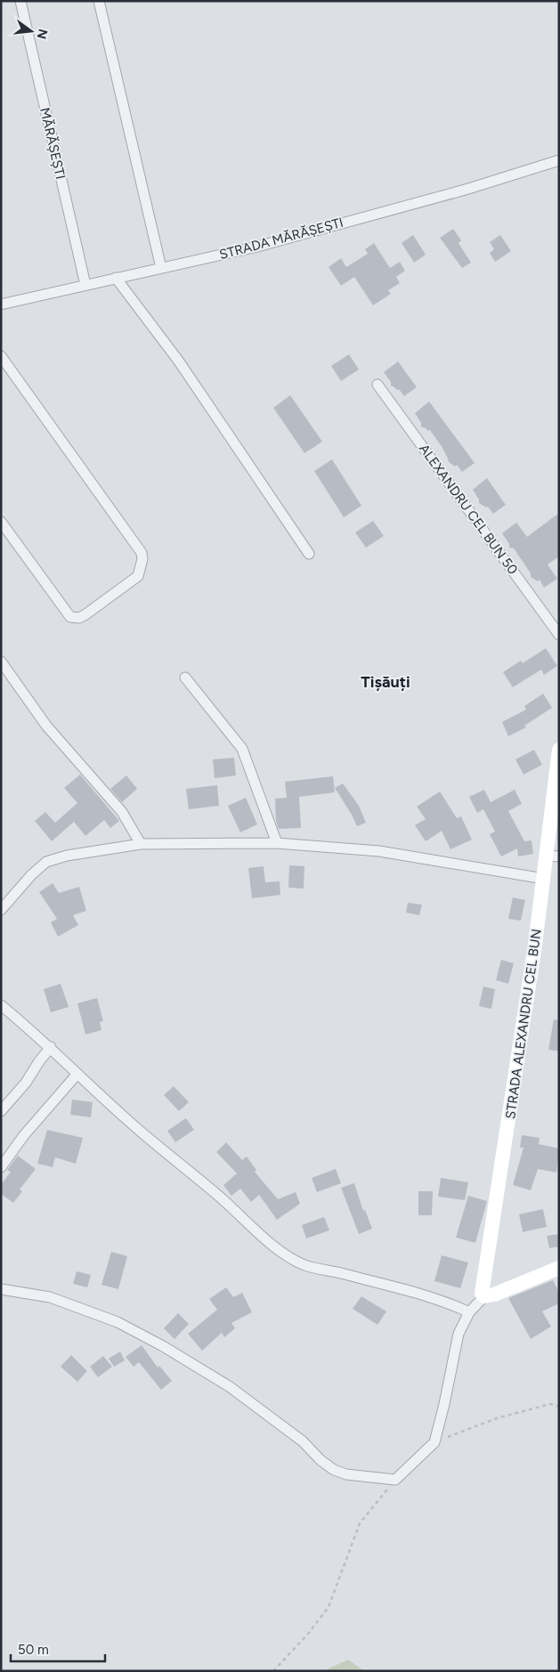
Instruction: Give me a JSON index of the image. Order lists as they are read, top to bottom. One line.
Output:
{"streets":{"street":["MĂRĂȘEȘTI","STRADA MĂRĂȘEȘTI","ALEXANDRU CEL BUN 50","STRADA ALEXANDRU CEL BUN"]},"crossings":[["MĂRĂȘEȘTI","STRADA MĂRĂȘEȘTI"]],"districts":["Tișăuți"],"scale_bar":"50 m","north":"right"}
